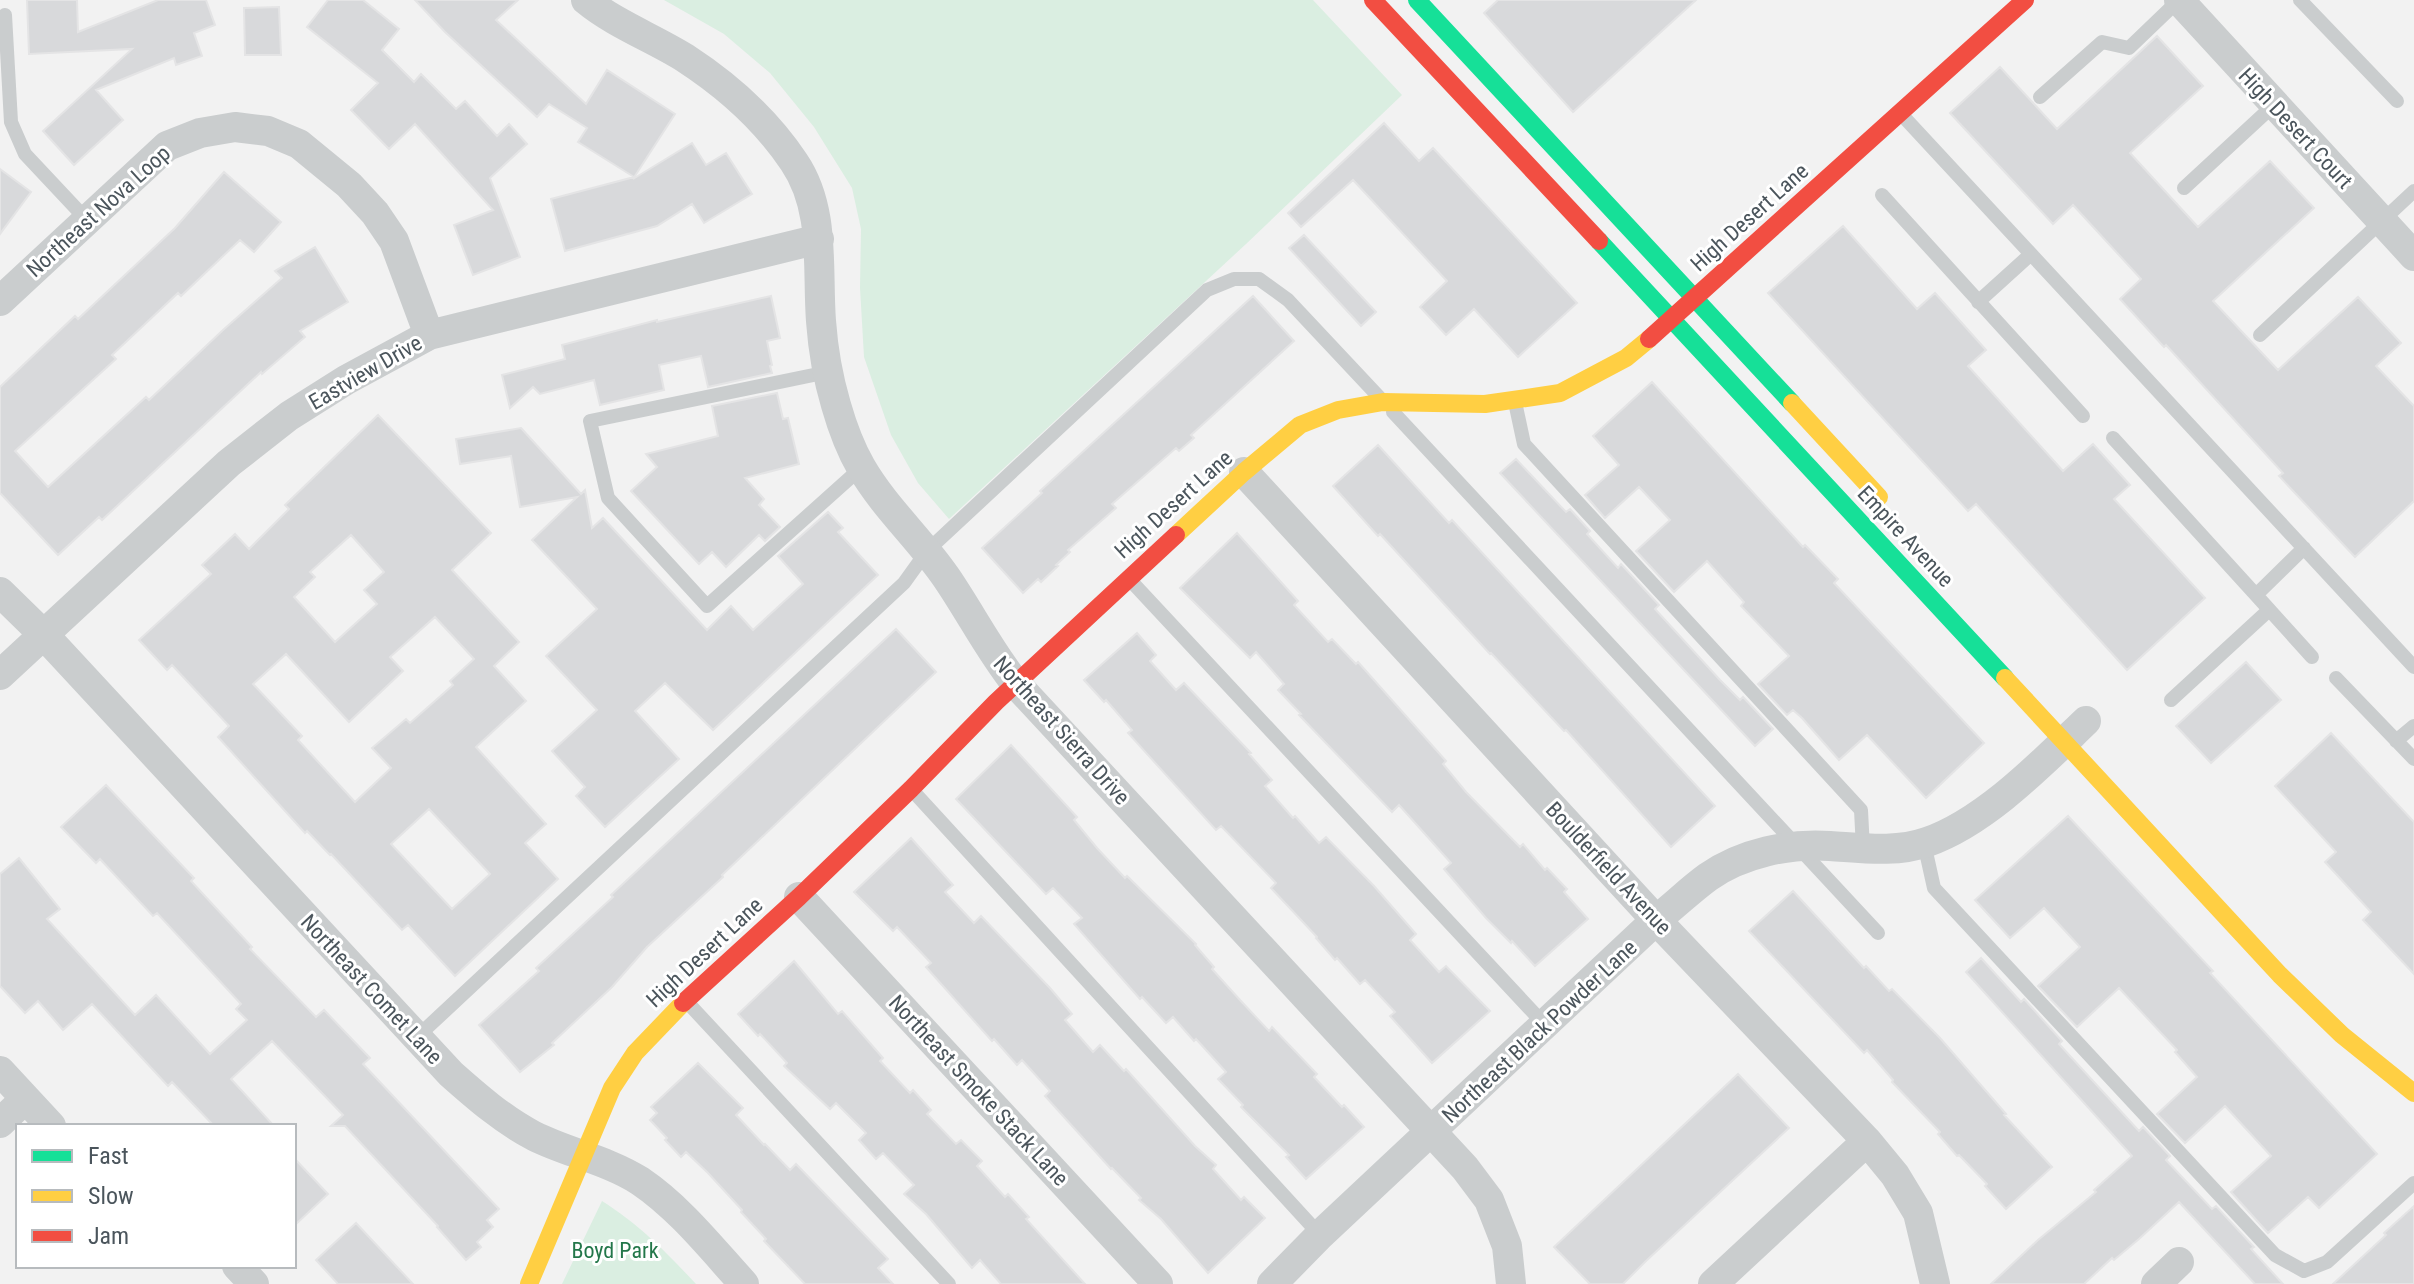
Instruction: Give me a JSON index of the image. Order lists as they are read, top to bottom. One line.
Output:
{"streets":{"main road":["High Desert Lane","Empire Avenue"],"street":["High Desert Court","Northeast Nova Loop","Eastview Drive","Northeast Sierra Drive","Boulderfield Avenue","Northeast Comet Lane","Northeast Black Powder Lane","Northeast Smoke Stack Lane"]},"crossings":[["Northeast Nova Loop","Eastview Drive"],["High Desert Lane","Empire Avenue"],["High Desert Lane","Northeast Sierra Drive"],["High Desert Lane","Boulderfield Avenue"],["High Desert Lane","Northeast Comet Lane"],["High Desert Lane","Northeast Smoke Stack Lane"],["Eastview Drive","Northeast Sierra Drive"],["Eastview Drive","Northeast Comet Lane"],["Empire Avenue","Northeast Black Powder Lane"],["Northeast Sierra Drive","Northeast Black Powder Lane"],["Boulderfield Avenue","Northeast Black Powder Lane"]],"parks":["Boyd Park"],"legend":["Fast","Slow","Jam"]}
